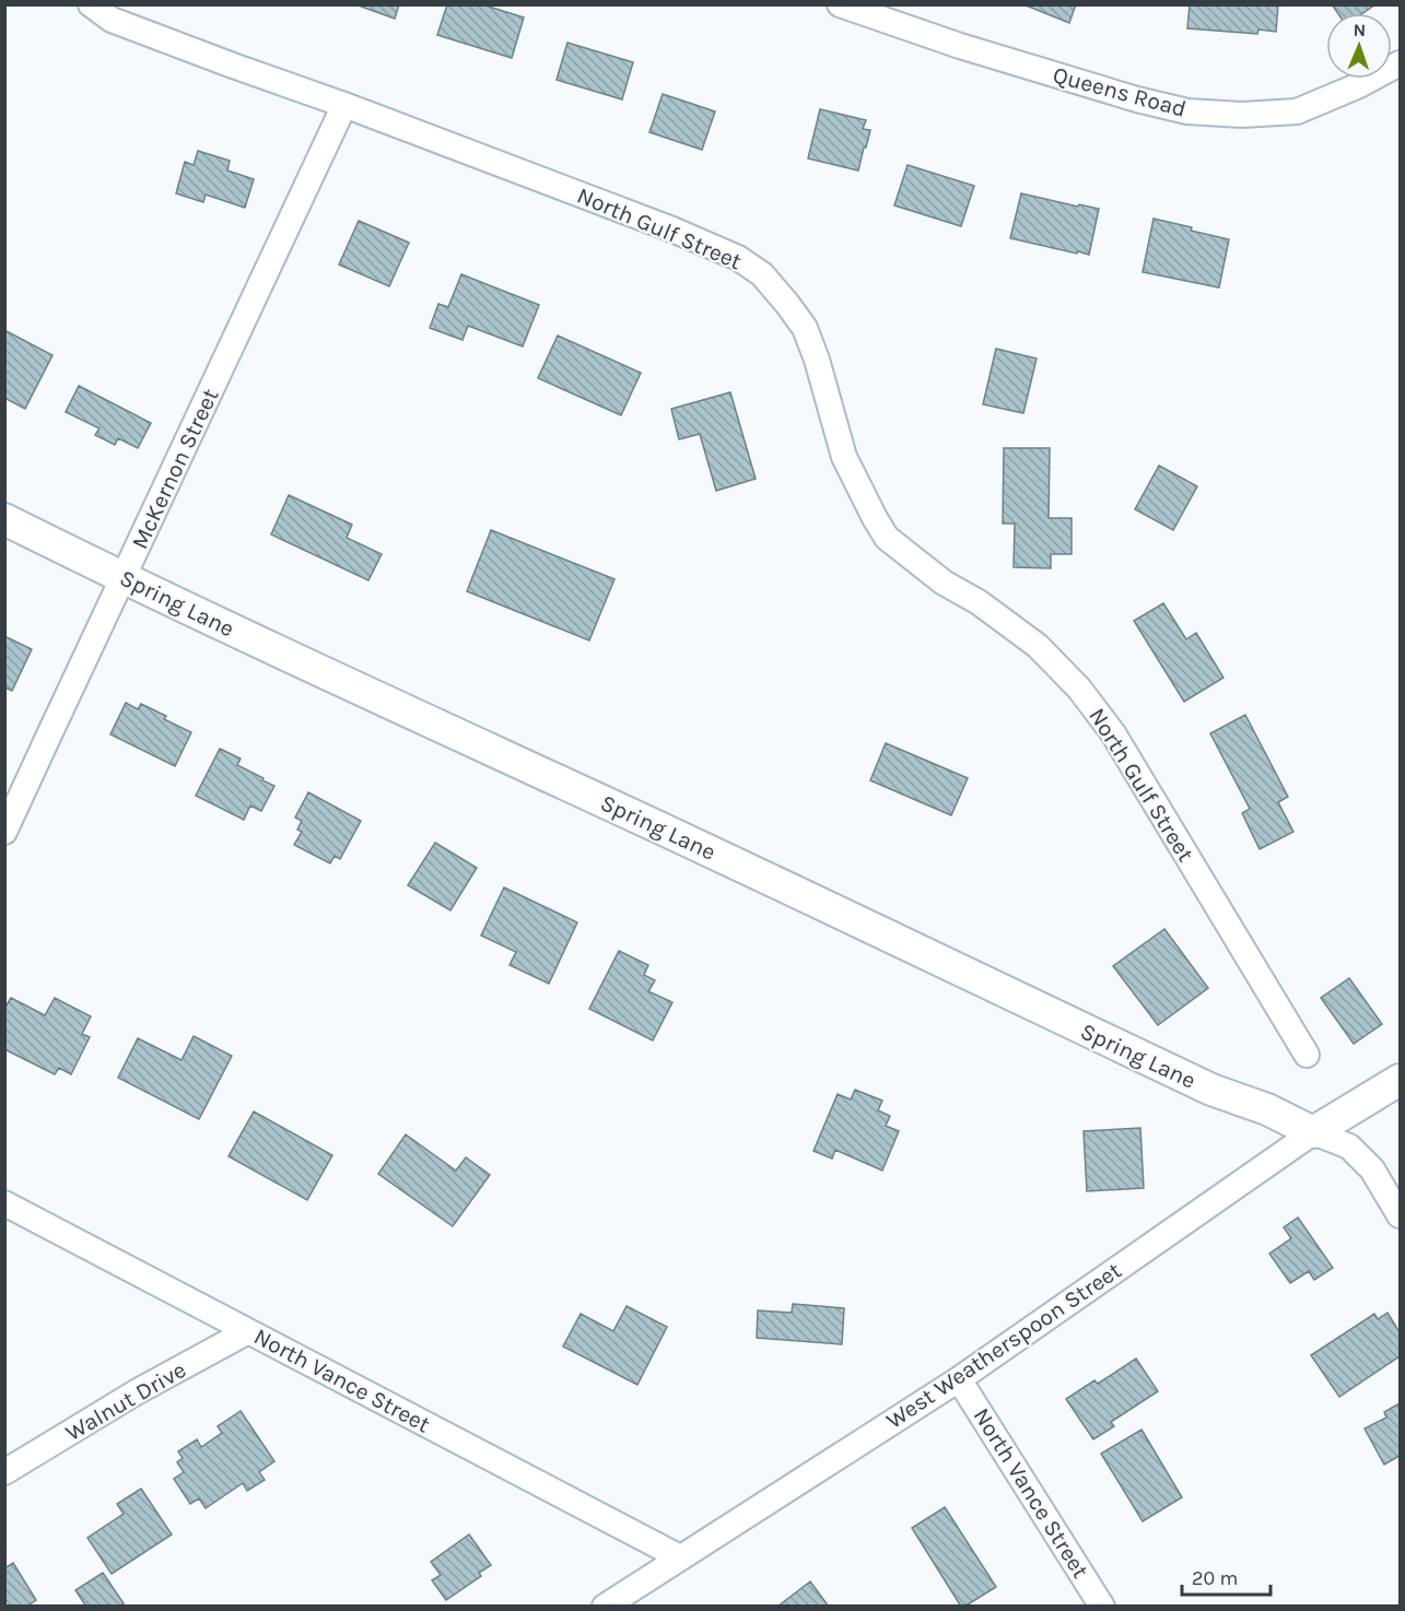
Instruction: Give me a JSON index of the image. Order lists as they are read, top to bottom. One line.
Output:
{"streets":{"street":["Queens Road","North Gulf Street","McKernon Street","Spring Lane","West Weatherspoon Street","North Vance Street","Walnut Drive"]},"crossings":[["North Gulf Street","McKernon Street"],["McKernon Street","Spring Lane"],["Spring Lane","West Weatherspoon Street"],["West Weatherspoon Street","North Vance Street"],["North Vance Street","Walnut Drive"]],"scale_bar":"20 m","north":"top"}
